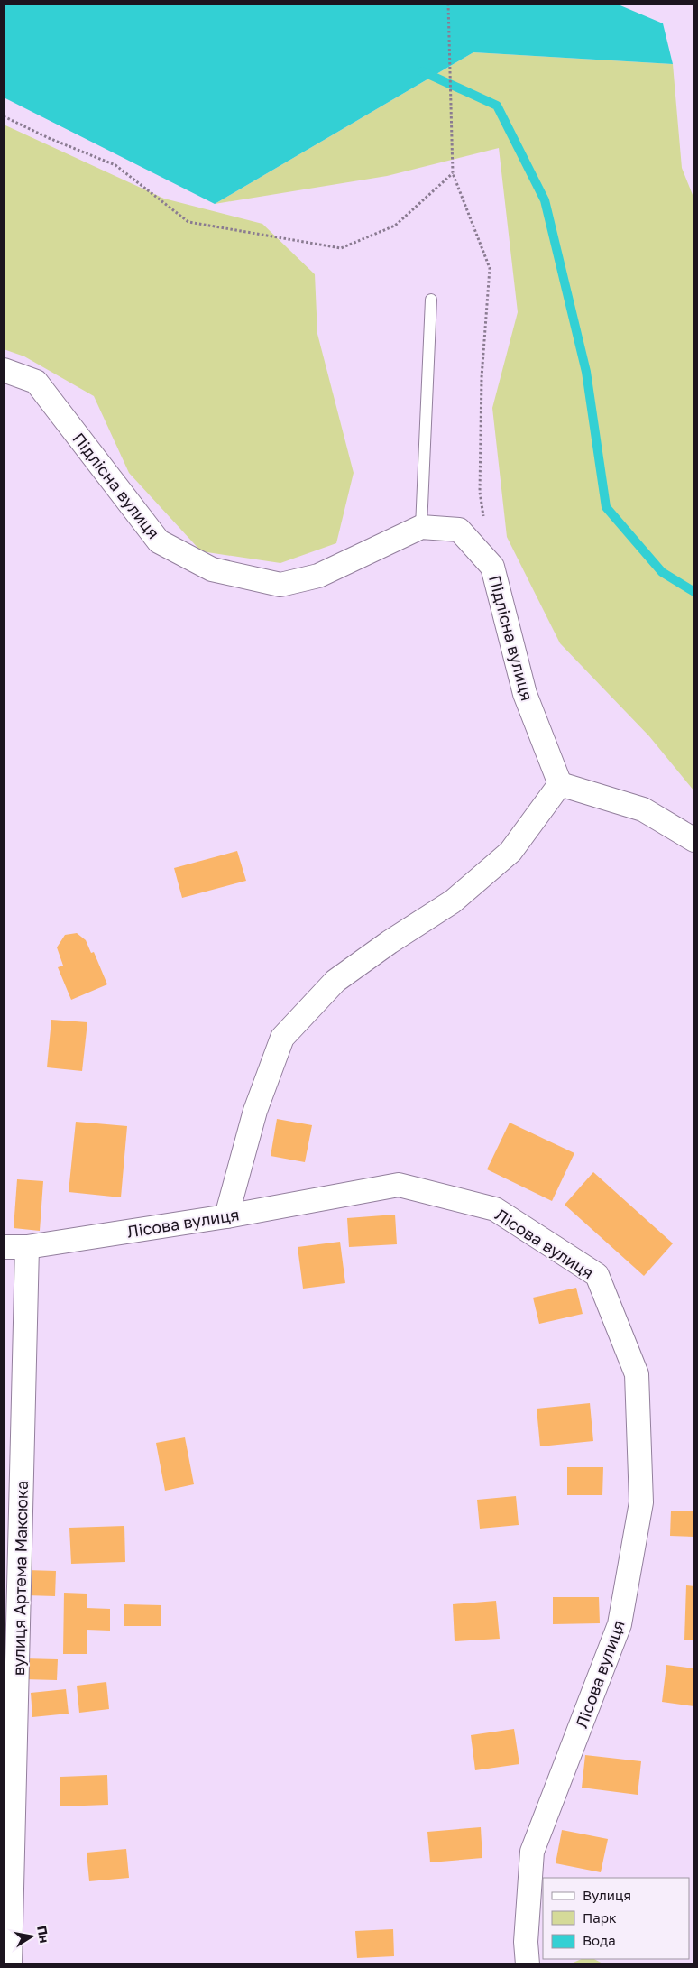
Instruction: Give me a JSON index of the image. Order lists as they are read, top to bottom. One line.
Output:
{"streets":{"street":["Підлісна вулиця","Лісова вулиця","вулиця Артема Максюка"]},"crossings":[["Лісова вулиця","вулиця Артема Максюка"]],"legend":["Вулиця","Парк","Вода"],"north":"right"}
